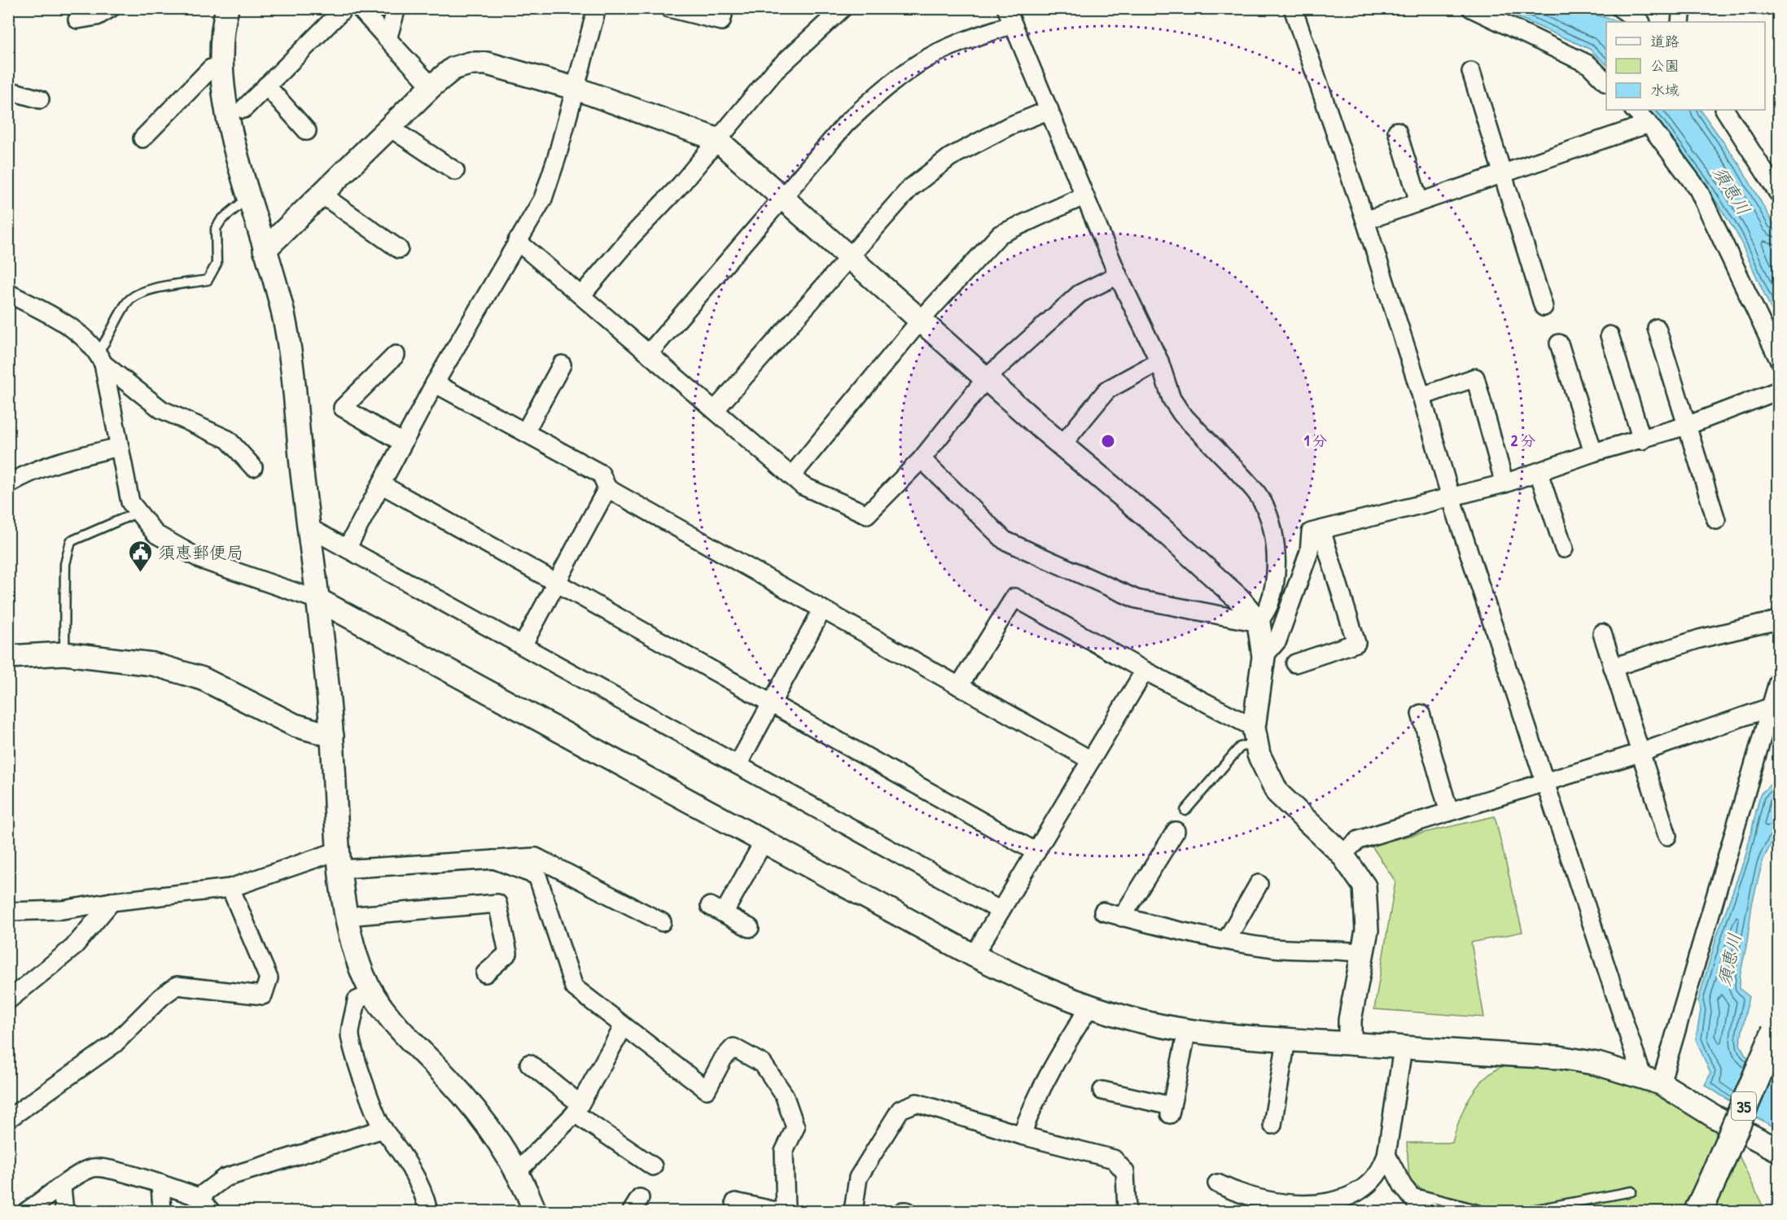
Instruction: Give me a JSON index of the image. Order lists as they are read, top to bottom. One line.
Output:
{"streets":{"main road":["35"]},"water":["須恵川"],"places":{"public building":["須恵郵便局"]},"legend":["道路","公園","水域"],"rings":["1 分","2 分"]}
